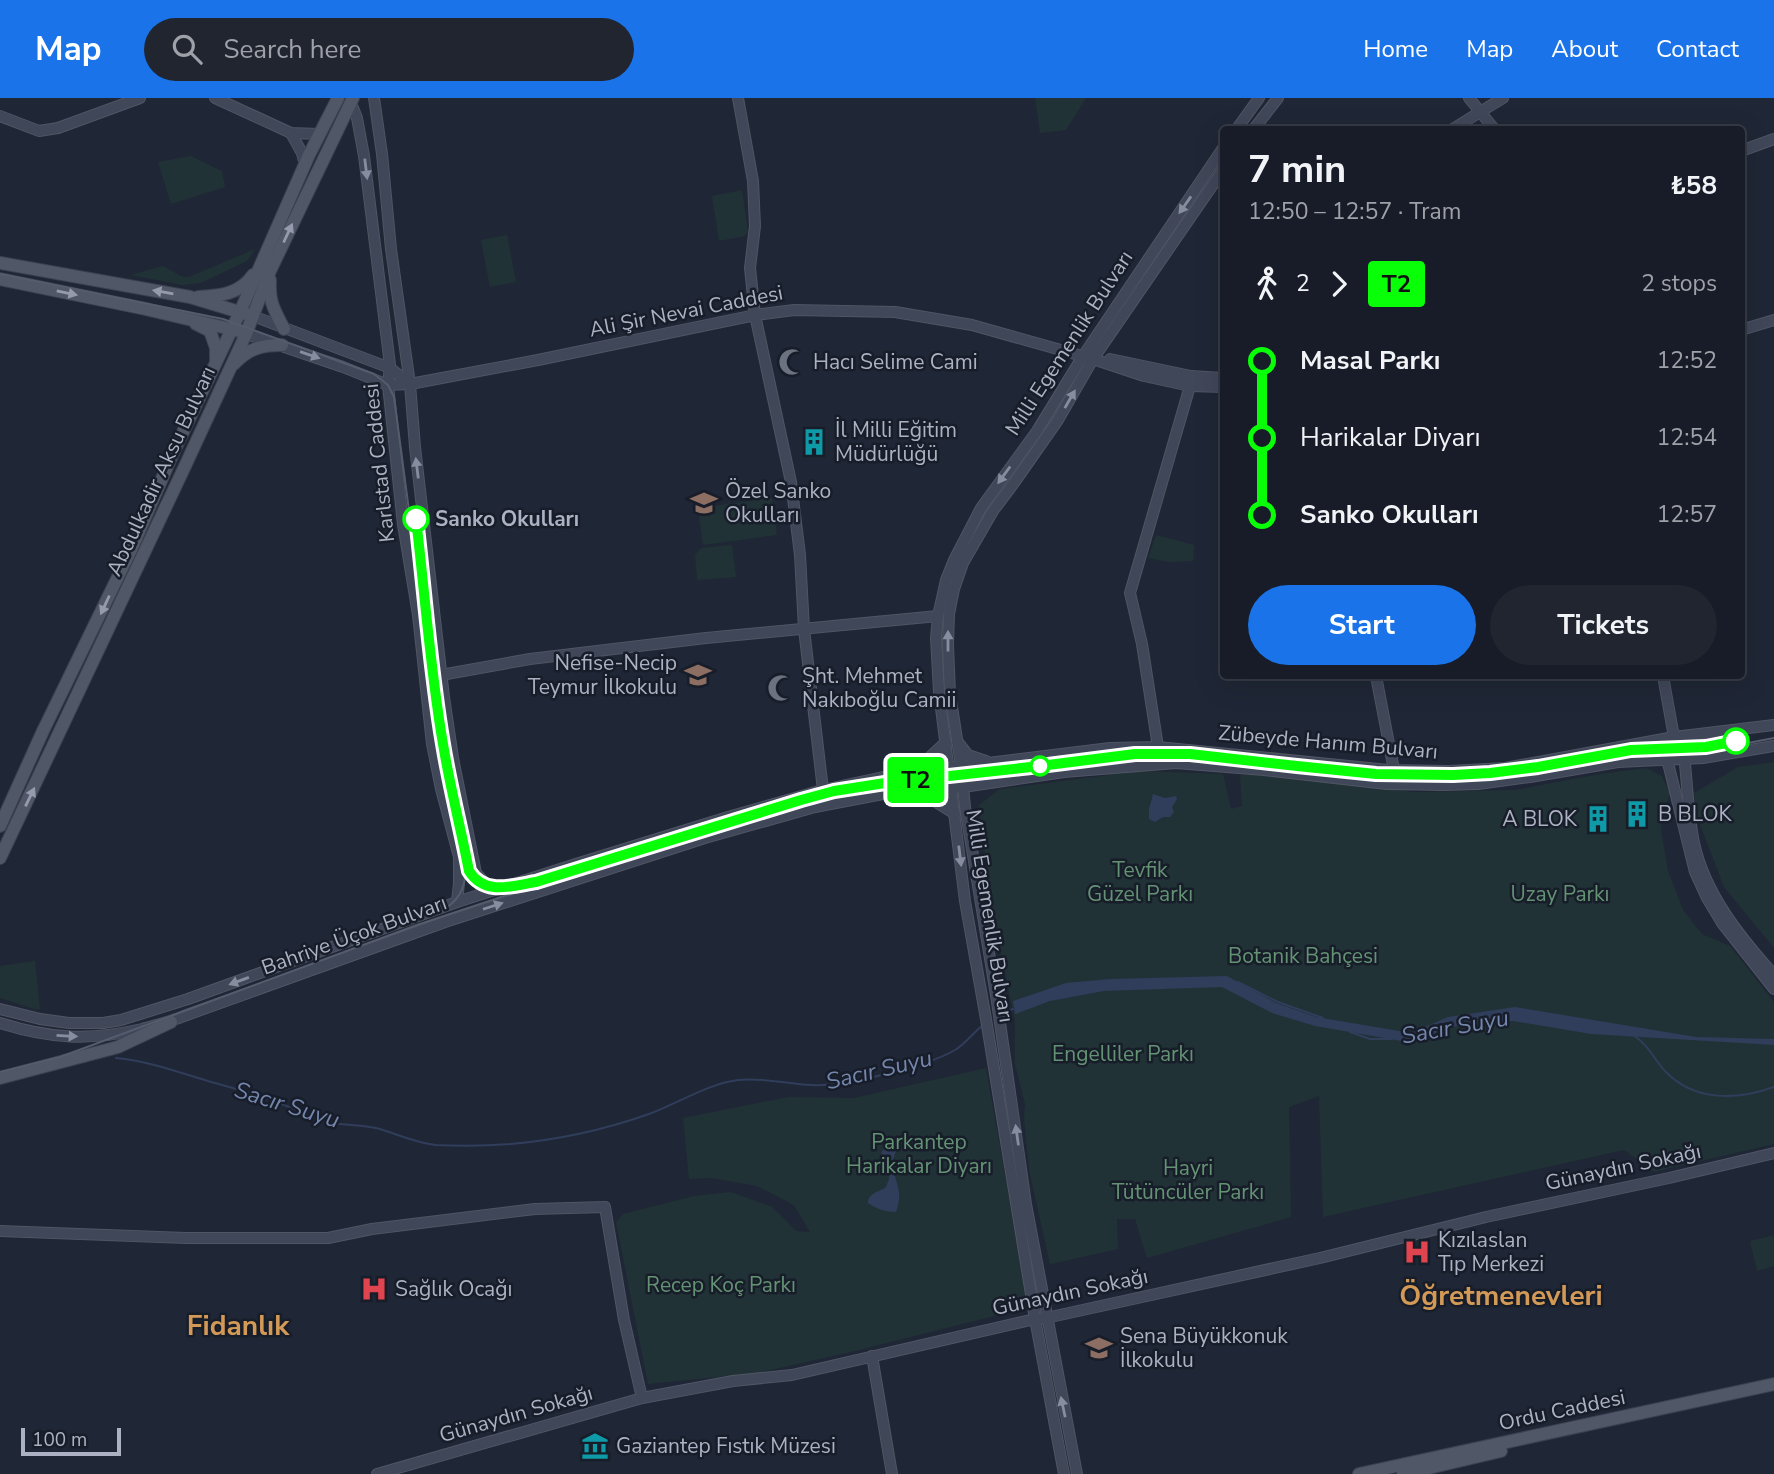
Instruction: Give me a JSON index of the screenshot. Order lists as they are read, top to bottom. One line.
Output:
{"streets":{"main road":["Abdulkadir Aksu Bulvarı","Ordu Caddesi"],"street":["Ali Şir Nevai Caddesi","Milli Egemenlik Bulvarı","Karlstad Caddesi","Zübeyde Hanım Bulvarı","Bahriye Üçok Bulvarı","Günaydın Sokağı"]},"crossings":[["Ali Şir Nevai Caddesi","Milli Egemenlik Bulvarı"],["Ali Şir Nevai Caddesi","Karlstad Caddesi"],["Milli Egemenlik Bulvarı","Zübeyde Hanım Bulvarı"],["Milli Egemenlik Bulvarı","Bahriye Üçok Bulvarı"],["Milli Egemenlik Bulvarı","Günaydın Sokağı"],["Karlstad Caddesi","Abdulkadir Aksu Bulvarı"],["Karlstad Caddesi","Bahriye Üçok Bulvarı"],["Zübeyde Hanım Bulvarı","Bahriye Üçok Bulvarı"]],"districts":["Öğretmenevleri","Fidanlık"],"water":["Sacır Suyu"],"parks":["Tevfik Güzel Parkı","Uzay Parkı","Botanik Bahçesi","Engelliler Parkı","Parkantep Harikalar Diyarı","Hayri Tütüncüler Parkı","Recep Koç Parkı"],"places":{"mosque":["Hacı Selime Cami","Şht. Mehmet Nakıboğlu Camii"],"building":["İl Milli Eğitim Müdürlüğü","B BLOK","A BLOK"],"school or university":["Özel Sanko Okulları","Nefise-Necip Teymur İlkokulu","Sena Büyükkonuk İlkokulu"],"other":["Sanko Okulları"],"hospital":["Kızılaslan Tıp Merkezi","Sağlık Ocağı"],"museum":["Gaziantep Fıstık Müzesi"]},"lines":["tram line T2"],"scale_bar":"100 m","page":{"header":"Map","search":"Search here","nav":["Home","Map","About","Contact"],"on_map":"T2","heading":["7 min","12:50 – 12:57 · Tram","₺58"],"legs":["2","T2","2 stops"],"list":[{"name":"Masal Parkı","value":"12:52"},{"name":"Harikalar Diyarı","value":"12:54"},{"name":"Sanko Okulları","value":"12:57"}],"buttons":["Start","Tickets"],"scale":"100 m"}}
